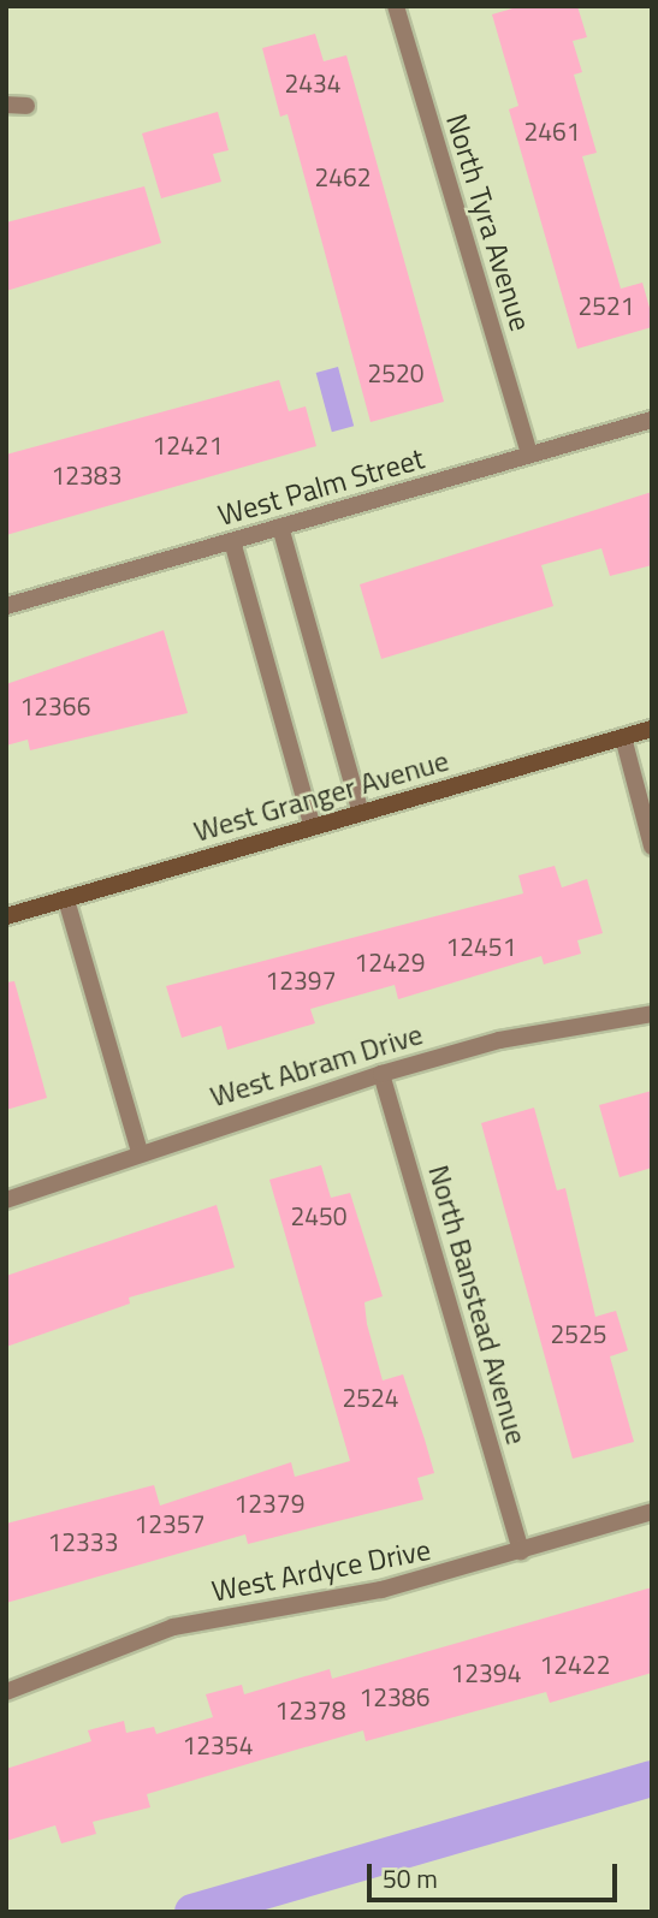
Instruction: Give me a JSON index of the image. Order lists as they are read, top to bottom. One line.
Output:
{"streets":{"street":["North Tyra Avenue","West Palm Street","West Granger Avenue","West Abram Drive","North Banstead Avenue","West Ardyce Drive"]},"crossings":[["North Tyra Avenue","West Palm Street"],["West Abram Drive","North Banstead Avenue"],["North Banstead Avenue","West Ardyce Drive"]],"house_numbers":["2434","2461","2462","2521","2520","12421","12383","12366","12451","12429","12397","2450","2525","2524","12379","12357","12333","12422","12394","12386","12378","12354"],"scale_bar":"50 m"}
